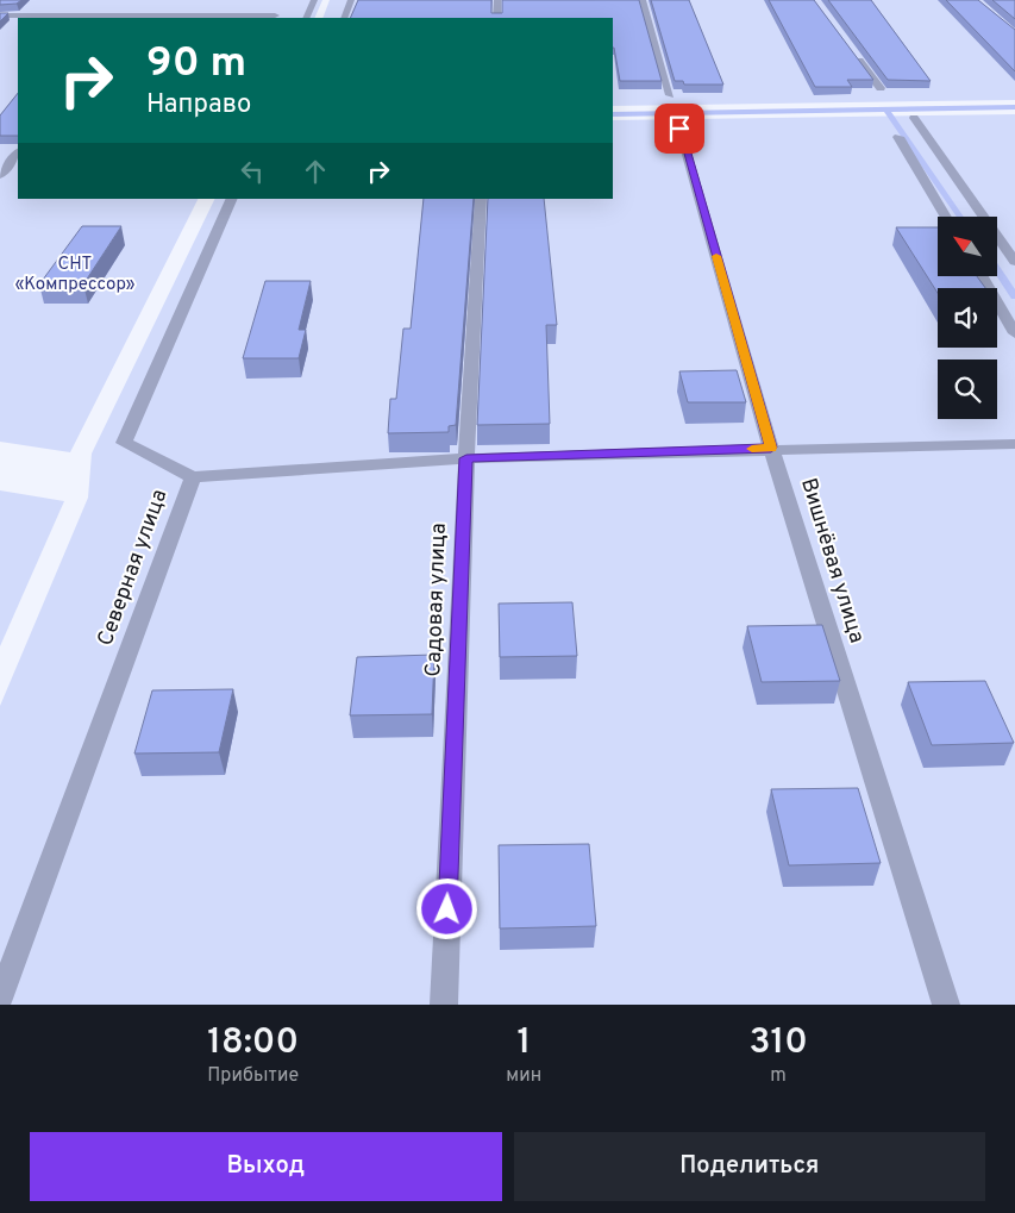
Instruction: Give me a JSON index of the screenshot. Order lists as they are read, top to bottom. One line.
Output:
{"streets":{"street":["Вишнёвая улица","Северная улица","Садовая улица"]},"parks":["СНТ «Компрессор»"],"north":"top left","page":{"turn":["90 m","Направо"],"eta":["18:00","Прибытие","1","мин","310","m"],"buttons":["Выход","Поделиться"]}}
